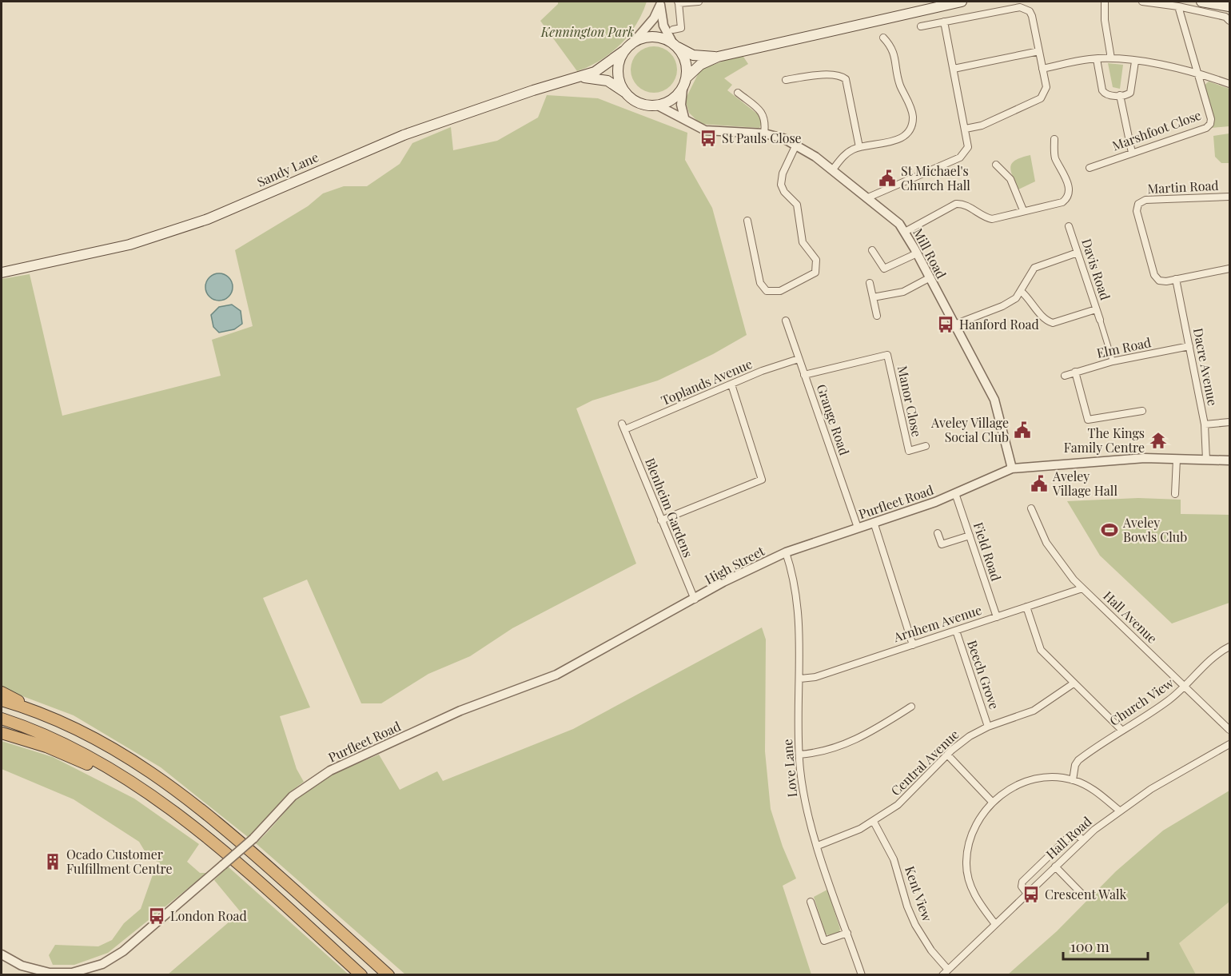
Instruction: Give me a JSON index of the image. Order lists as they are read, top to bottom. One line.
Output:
{"streets":{"main road":["Sandy Lane"],"street":["Marshfoot Close","Martin Road","Mill Road","Davis Road","Elm Road","Dacre Avenue","Toplands Avenue","Manor Close","Grange Road","Purfleet Road","Blenheim Gardens","Field Road","High Street","Hall Avenue","Arnhem Avenue","Beech Grove","Church View","Central Avenue","Love Lane","Hall Road","Kent View"]},"crossings":[["Sandy Lane","Mill Road"],["Martin Road","Dacre Avenue"],["Mill Road","Purfleet Road"],["Elm Road","Dacre Avenue"],["Toplands Avenue","Grange Road"],["Toplands Avenue","Blenheim Gardens"],["Manor Close","Grange Road"],["Grange Road","Purfleet Road"],["Purfleet Road","Blenheim Gardens"],["Purfleet Road","Field Road"],["Purfleet Road","High Street"],["Purfleet Road","Love Lane"],["Blenheim Gardens","High Street"],["Field Road","Arnhem Avenue"],["High Street","Love Lane"],["Hall Avenue","Arnhem Avenue"],["Hall Avenue","Church View"],["Arnhem Avenue","Beech Grove"],["Arnhem Avenue","Love Lane"],["Beech Grove","Central Avenue"],["Central Avenue","Love Lane"],["Central Avenue","Kent View"],["Hall Road","Kent View"]],"parks":["Kennington Park"],"places":{"bus stop":["St Pauls Close","Hanford Road","Crescent Walk","London Road"],"public building":["St Michael's Church Hall","Aveley Village Social Club","Aveley Village Hall"],"temple":["The Kings Family Centre"],"sports":["Aveley Bowls Club"],"building":["Ocado Customer Fulfillment Centre"]},"scale_bar":"100 m"}
